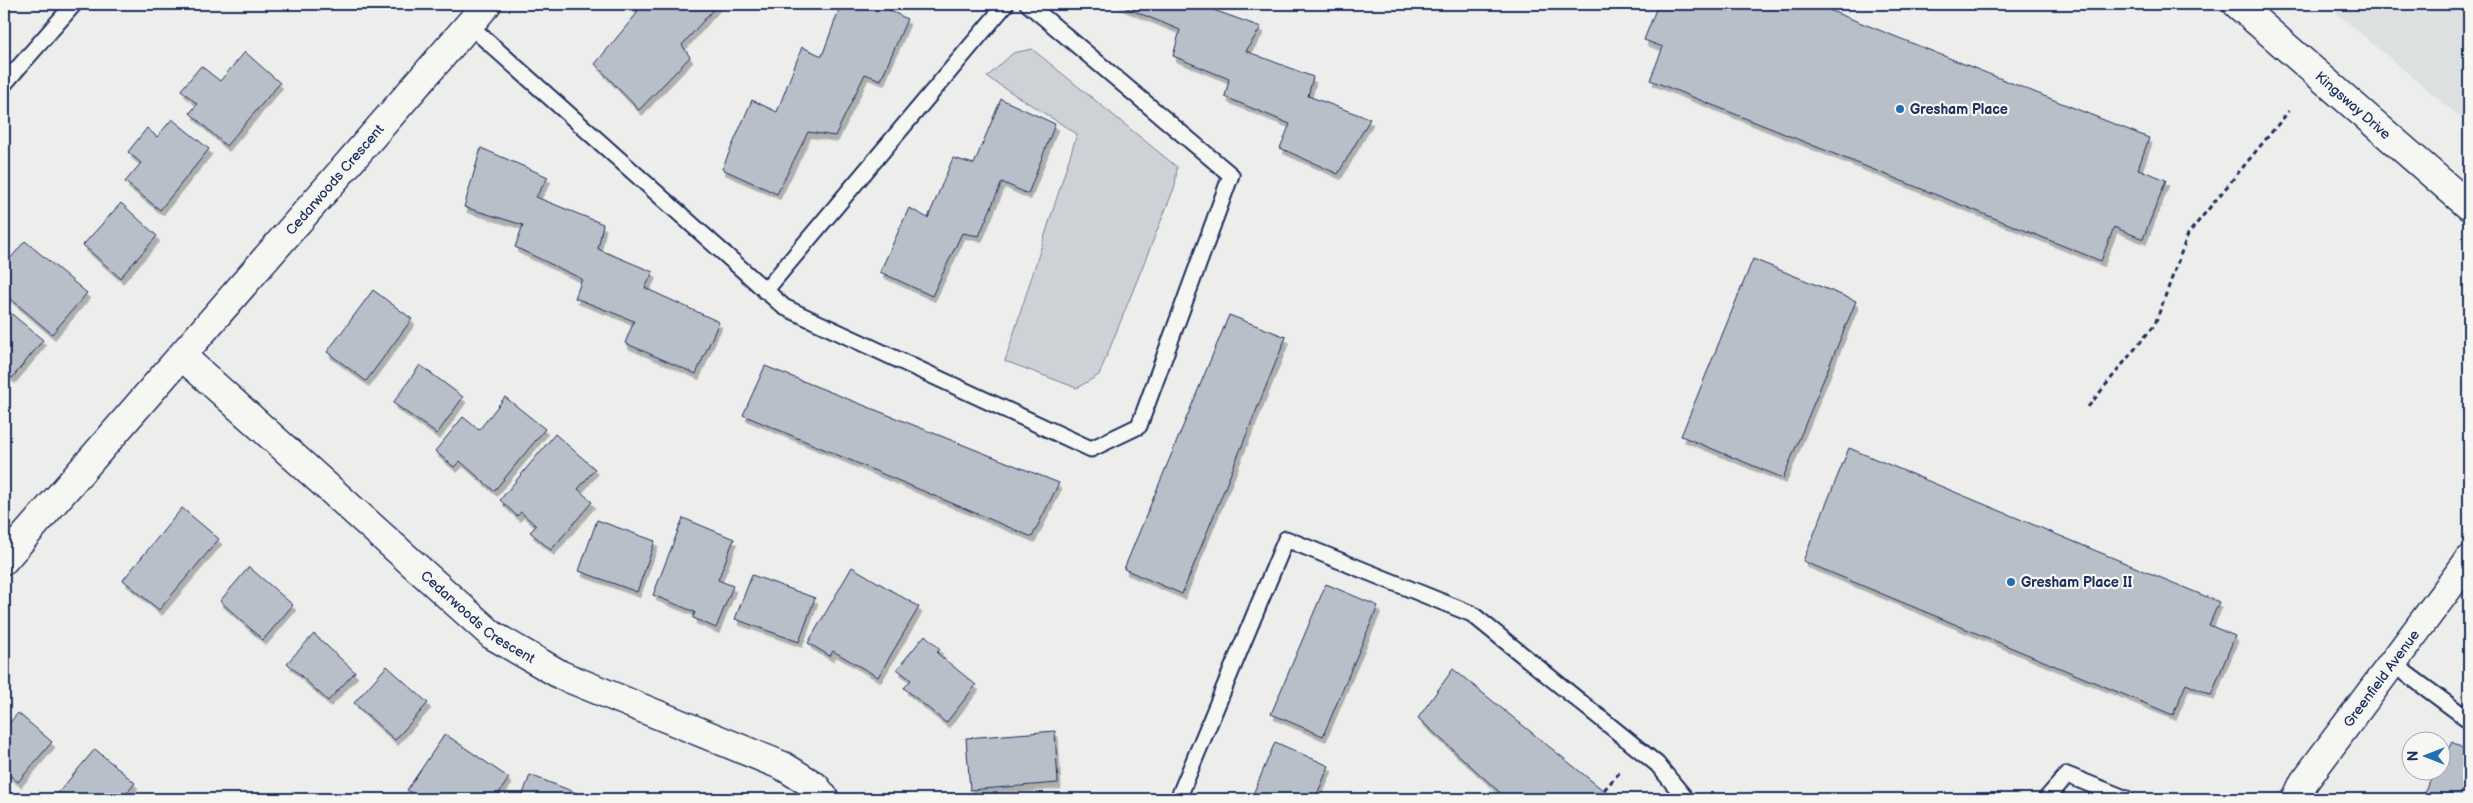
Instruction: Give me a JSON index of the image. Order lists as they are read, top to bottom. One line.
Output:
{"streets":{"street":["Kingsway Drive","Cedarwoods Crescent","Greenfield Avenue"]},"places":["Gresham Place","Gresham Place II"],"north":"left"}
